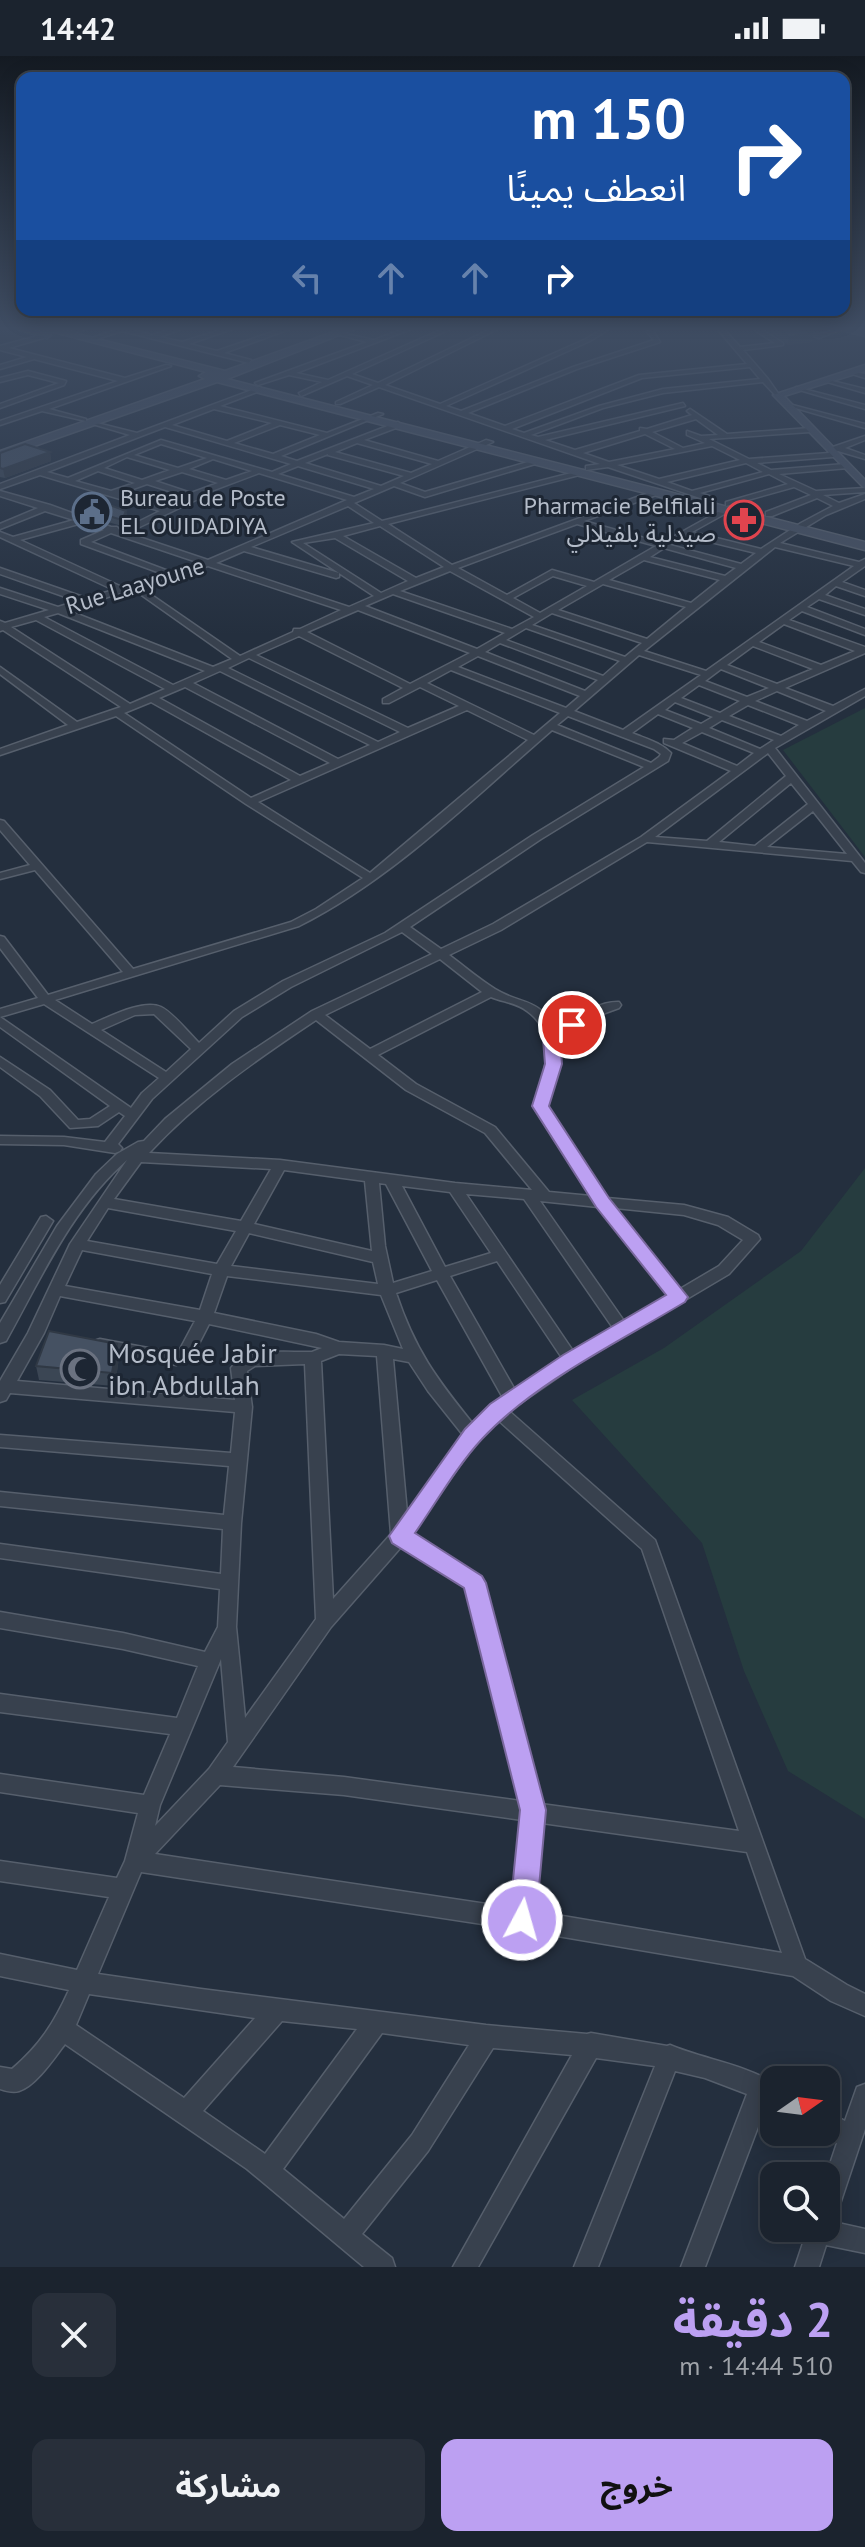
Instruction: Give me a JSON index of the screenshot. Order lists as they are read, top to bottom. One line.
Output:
{"streets":{"street":["Rue Laayoune"]},"places":{"public building":["Bureau de Poste EL OUIDADIYA"],"pharmacy":["Pharmacie Belfilali صيدلية بلفيلالي"],"mosque":["Mosquée Jabir ibn Abdullah"]},"north":"right","page":{"status":"14:42","turn":["150 m","انعطف يمينًا"],"heading":["2 دقيقة","510 m · 14:44"],"buttons":["خروج","مشاركة"]}}
